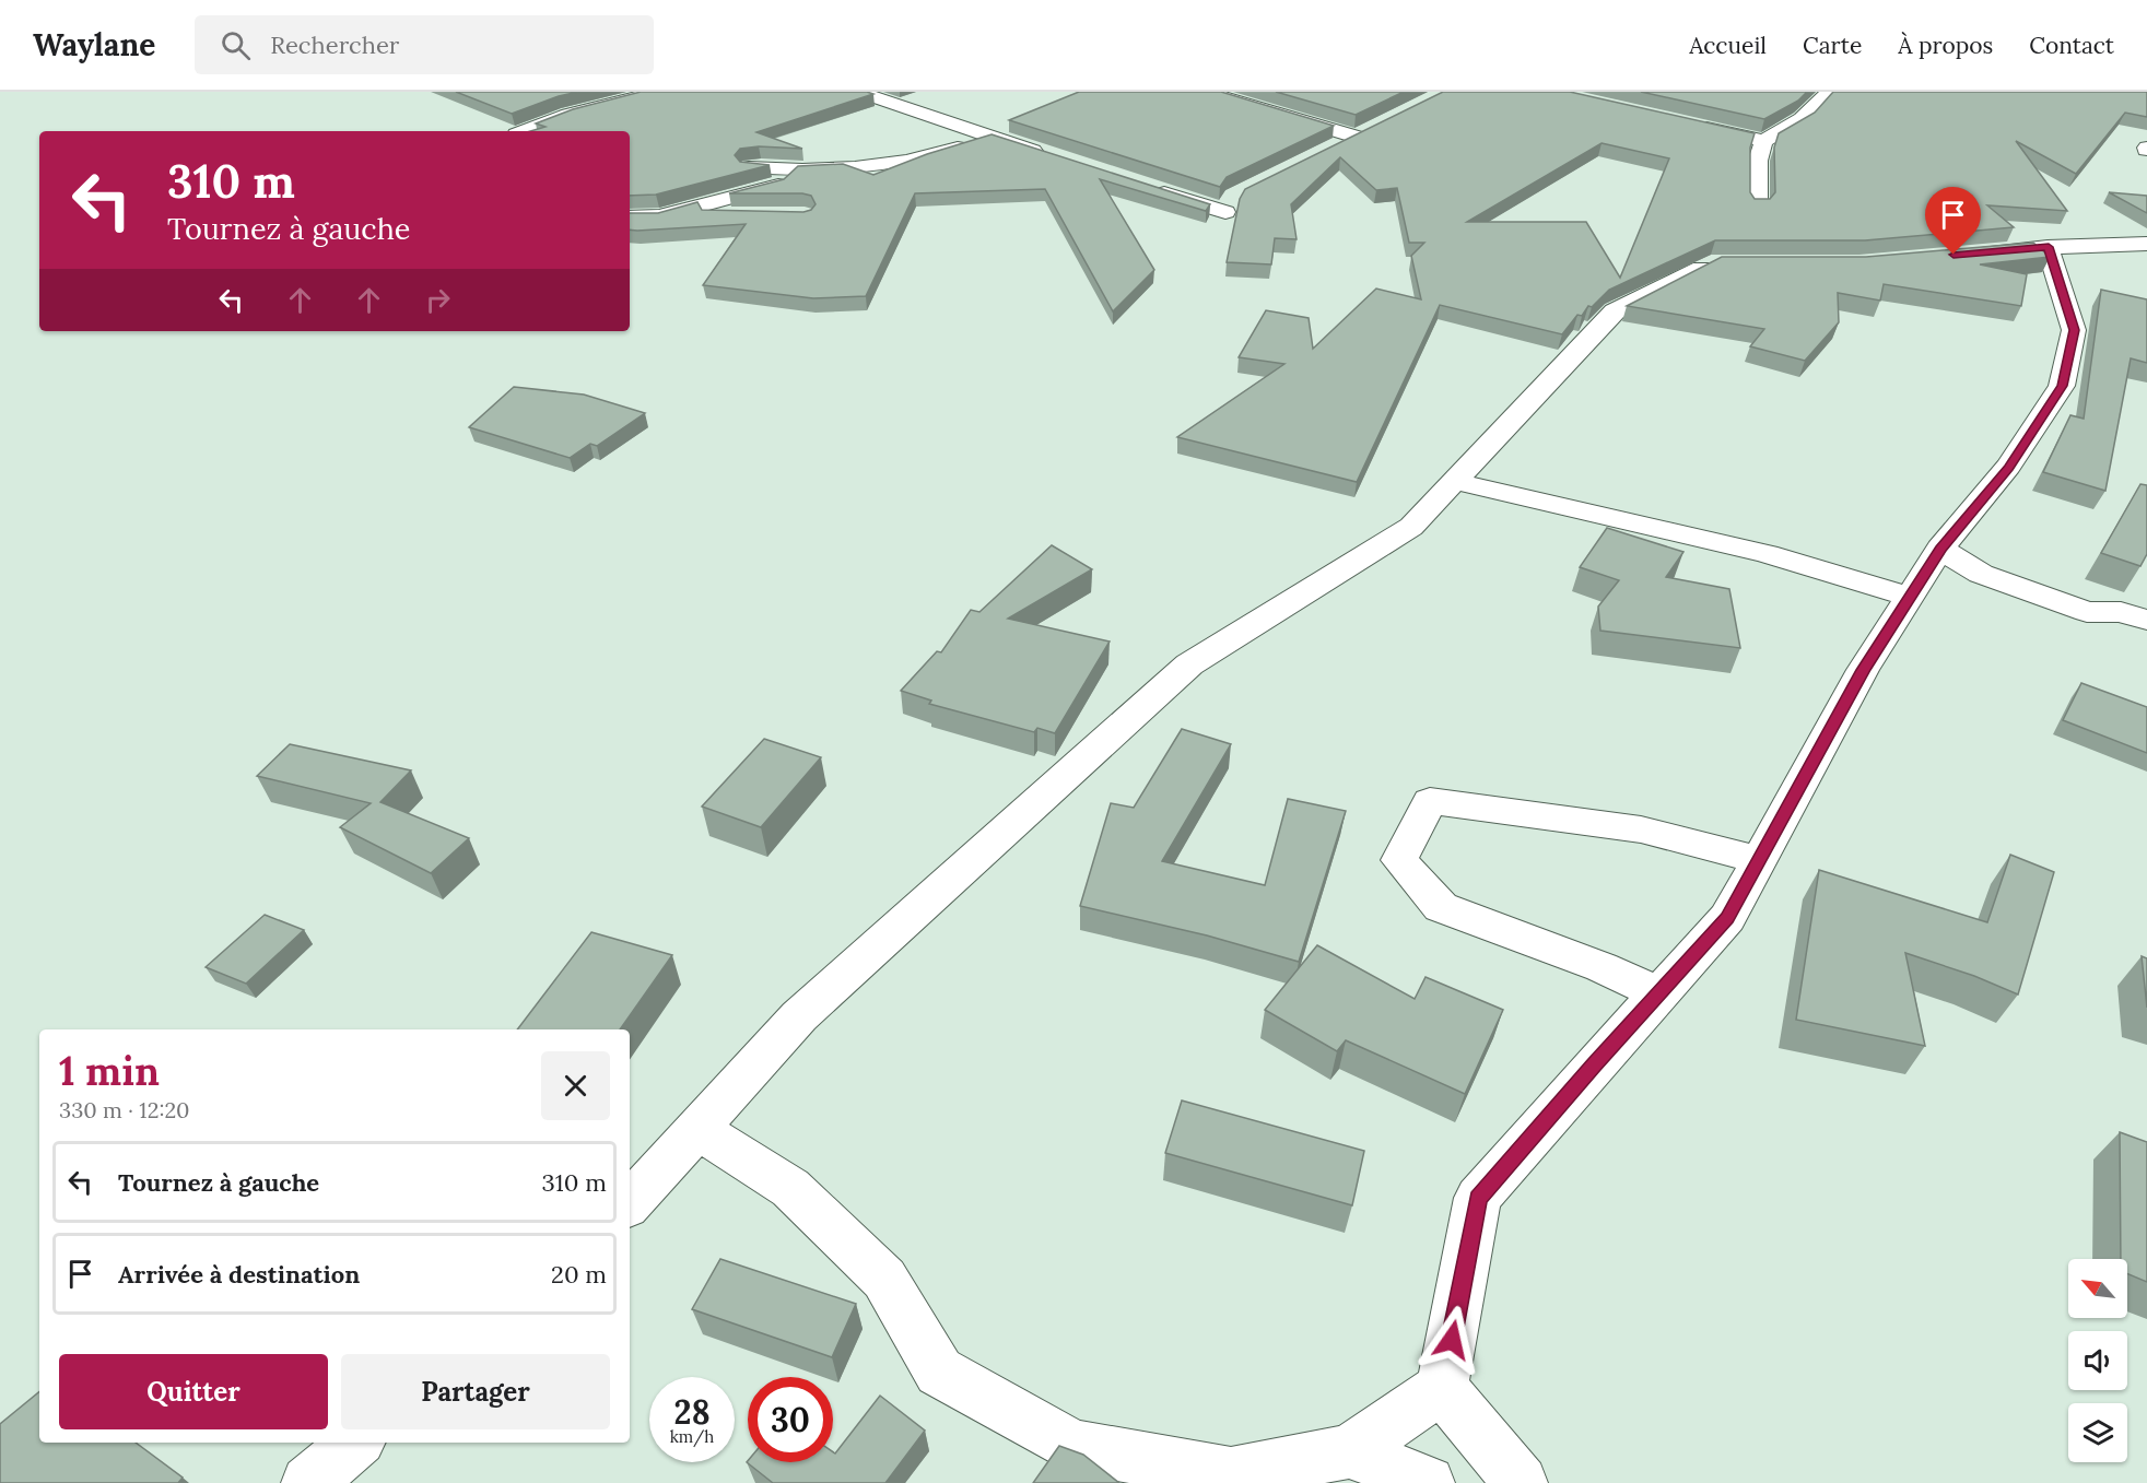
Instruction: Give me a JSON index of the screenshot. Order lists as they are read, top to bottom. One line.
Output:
{"north":"top left","page":{"header":"Waylane","search":"Rechercher","nav":["Accueil","Carte","À propos","Contact"],"turn":["310 m","Tournez à gauche"],"heading":["1 min","330 m · 12:20"],"list":[{"name":"Tournez à gauche","value":"310 m"},{"name":"Arrivée à destination","value":"20 m"}],"buttons":["Quitter","Partager"],"speed":"28 km/h","limit":"30"}}
